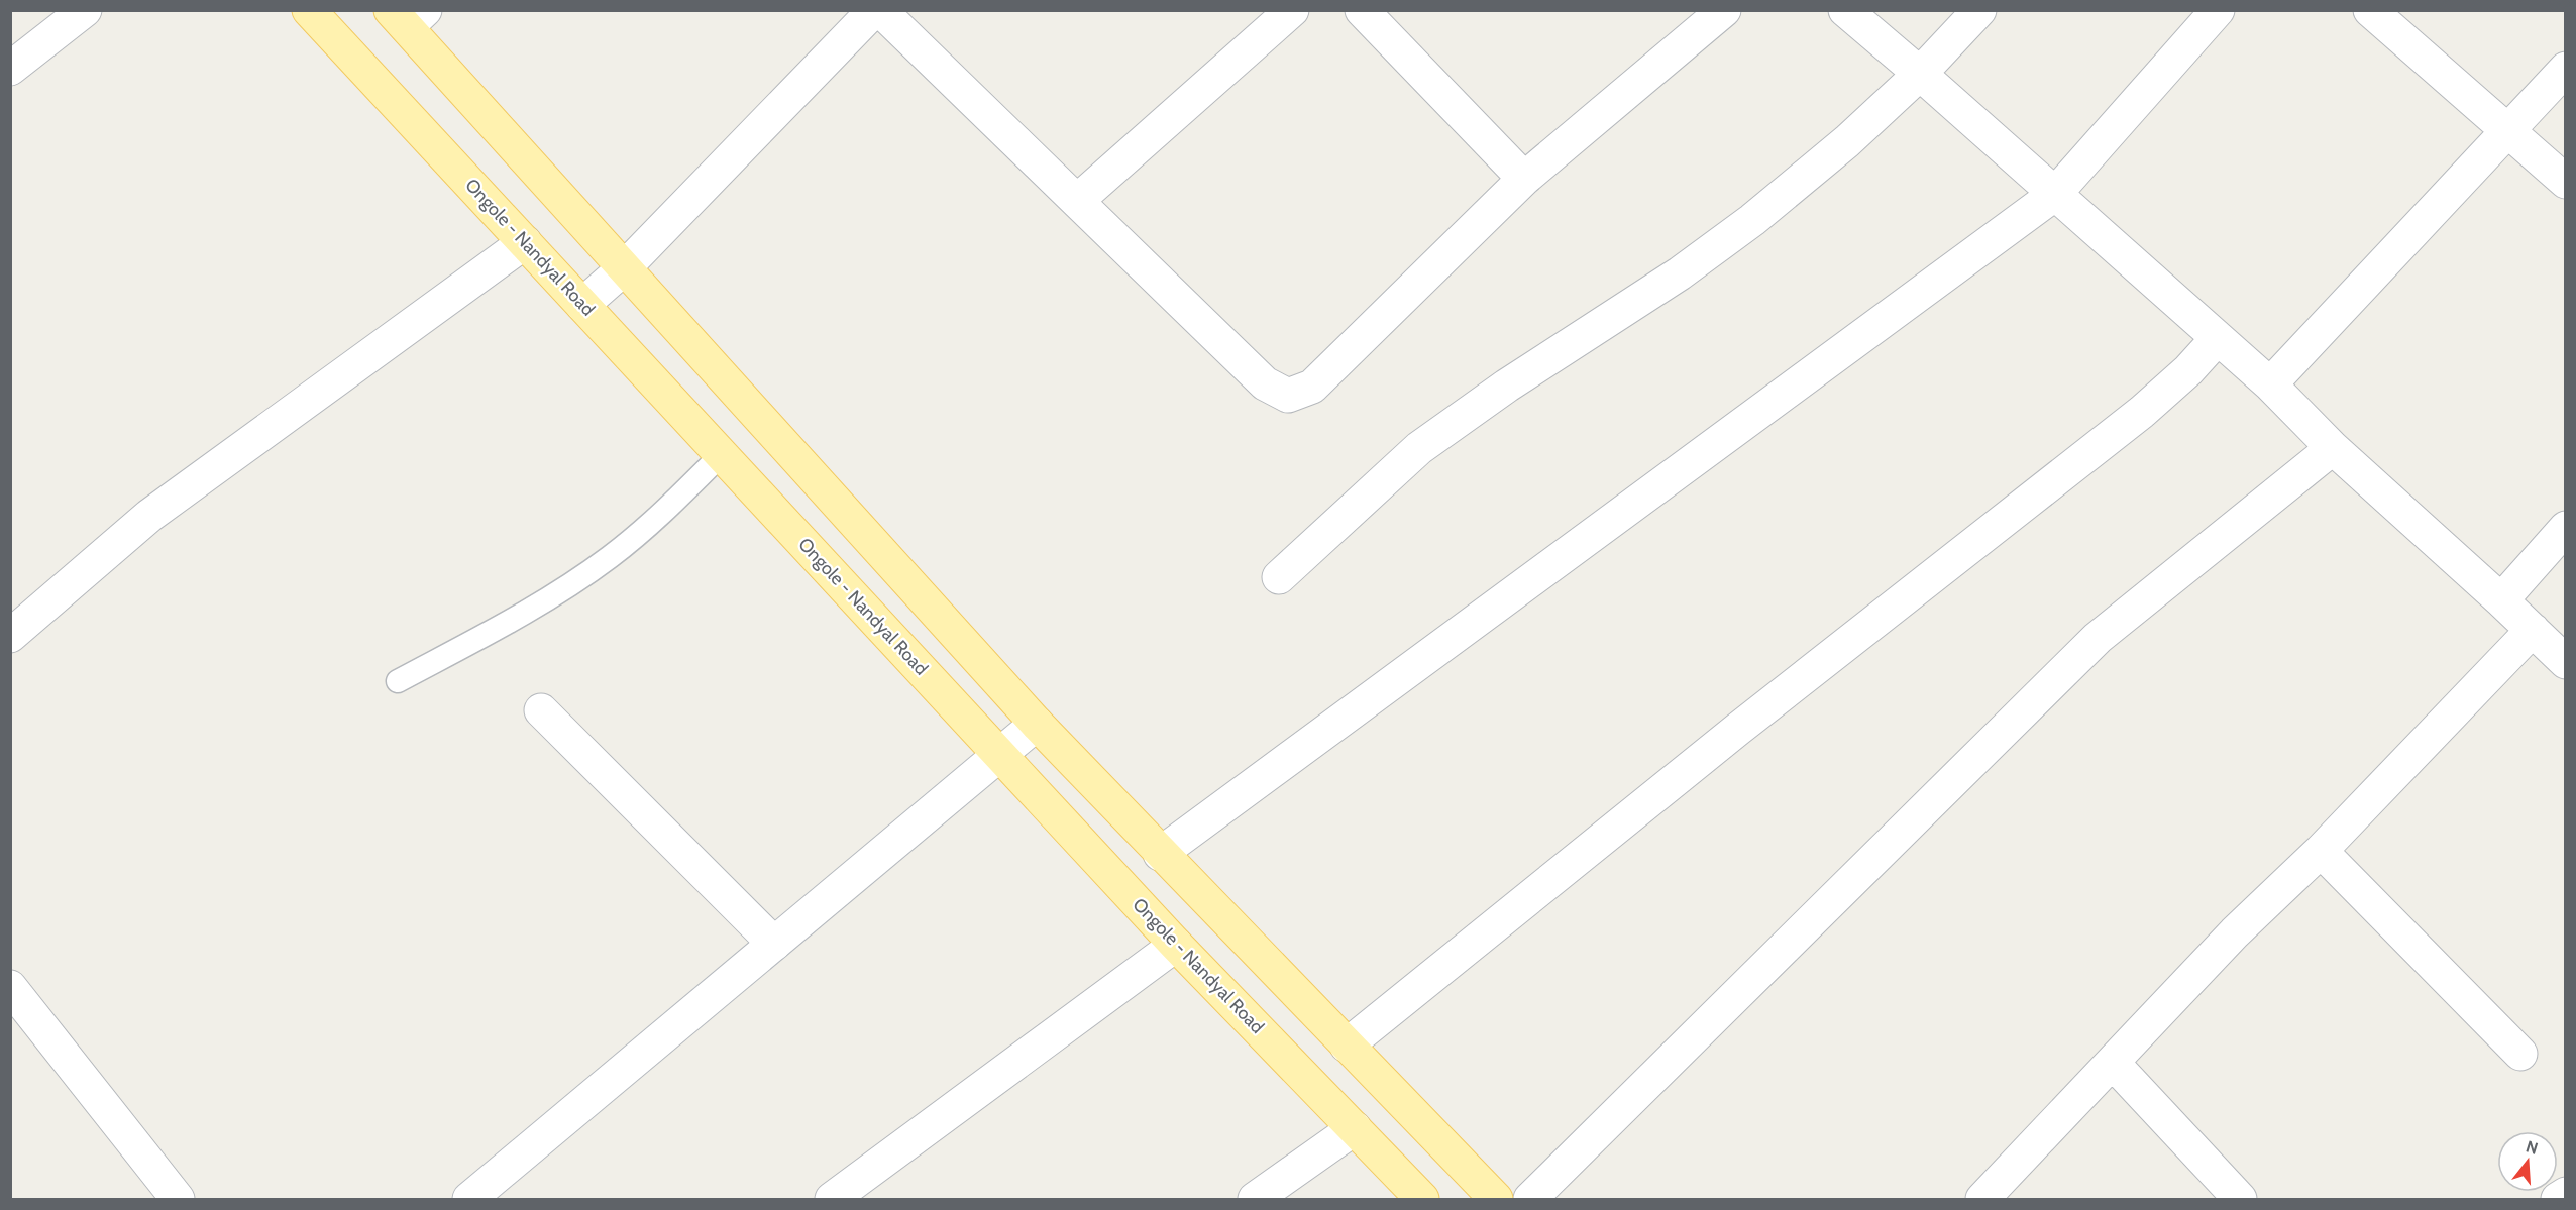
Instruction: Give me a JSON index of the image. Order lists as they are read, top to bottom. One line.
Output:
{"streets":{"main road":["Ongole - Nandyal Road"]},"north":"top"}
